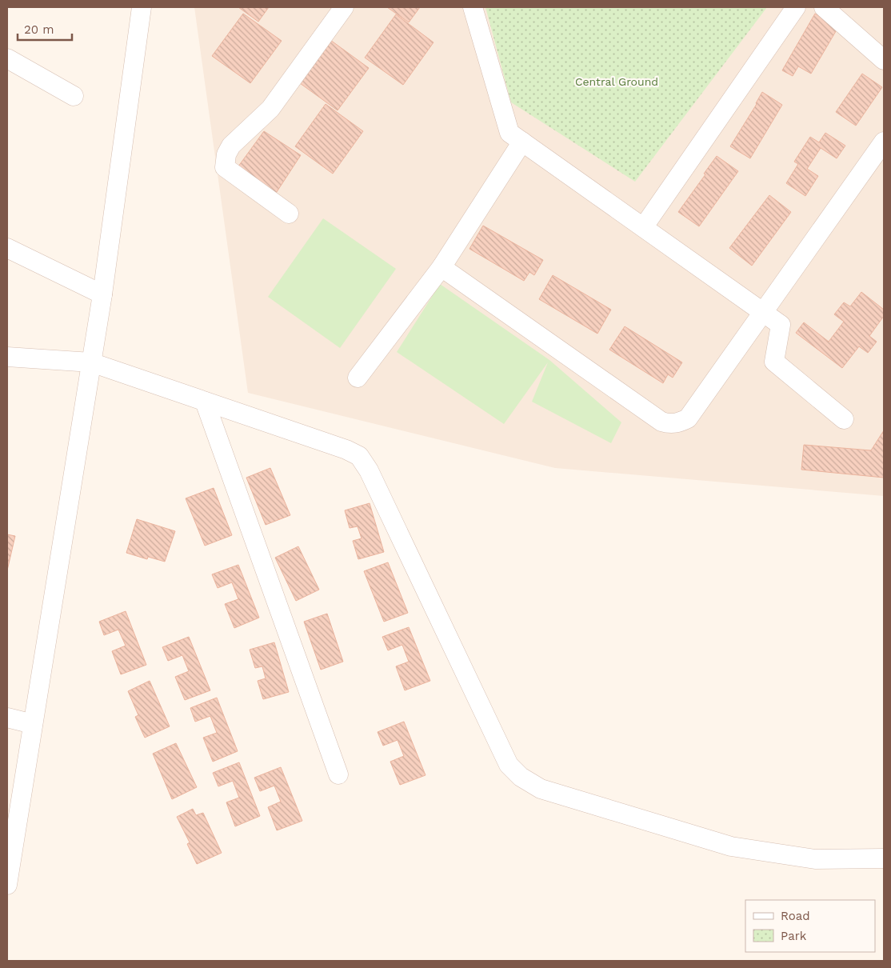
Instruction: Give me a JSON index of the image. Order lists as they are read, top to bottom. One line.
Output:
{"parks":["Central Ground"],"legend":["Road","Park"],"scale_bar":"20 m"}
